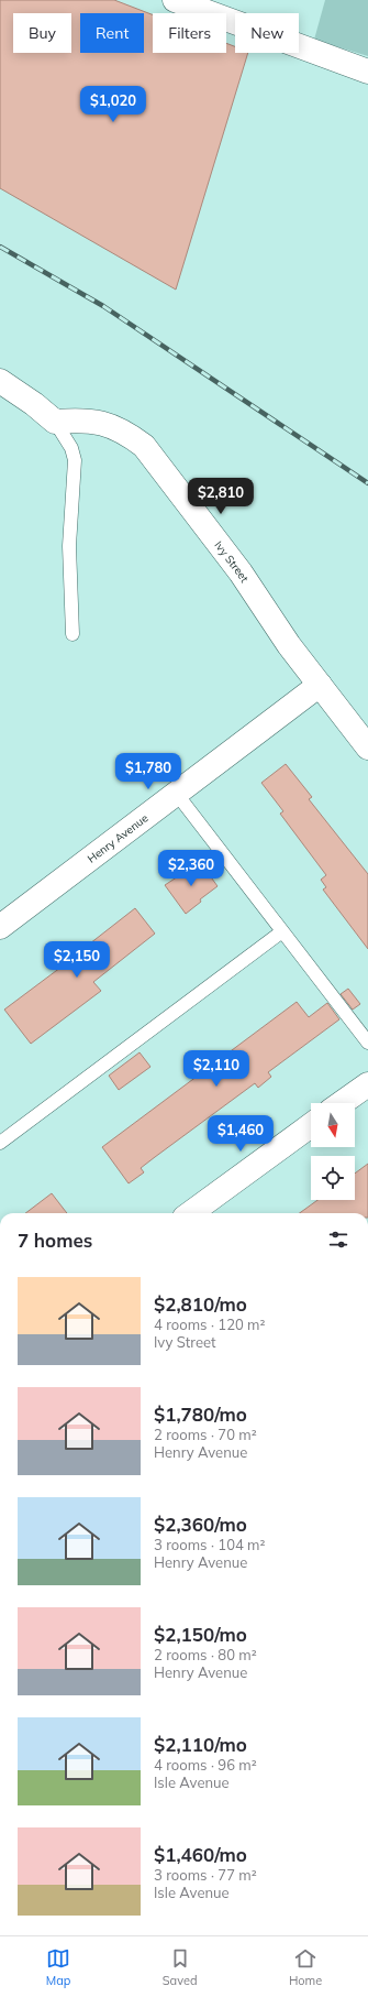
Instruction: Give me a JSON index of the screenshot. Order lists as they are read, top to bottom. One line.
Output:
{"streets":{"street":["Ivy Street","Henry Avenue"]},"crossings":[["Ivy Street","Henry Avenue"]],"north":"bottom","page":{"chip":["Buy","Rent","Filters","New"],"price":["$1,020","$2,810","$1,780","$2,360","$2,150","$2,110","$1,460"],"heading":"7 homes","list":[{"name":"$2,810/mo","note":"4 rooms · 120 m² · Ivy Street"},{"name":"$1,780/mo","note":"2 rooms · 70 m² · Henry Avenue"},{"name":"$2,360/mo","note":"3 rooms · 104 m² · Henry Avenue"},{"name":"$2,150/mo","note":"2 rooms · 80 m² · Henry Avenue"},{"name":"$2,110/mo","note":"4 rooms · 96 m² · Isle Avenue"},{"name":"$1,460/mo","note":"3 rooms · 77 m² · Isle Avenue"}],"tabs":["Map","Saved","Home"]}}
